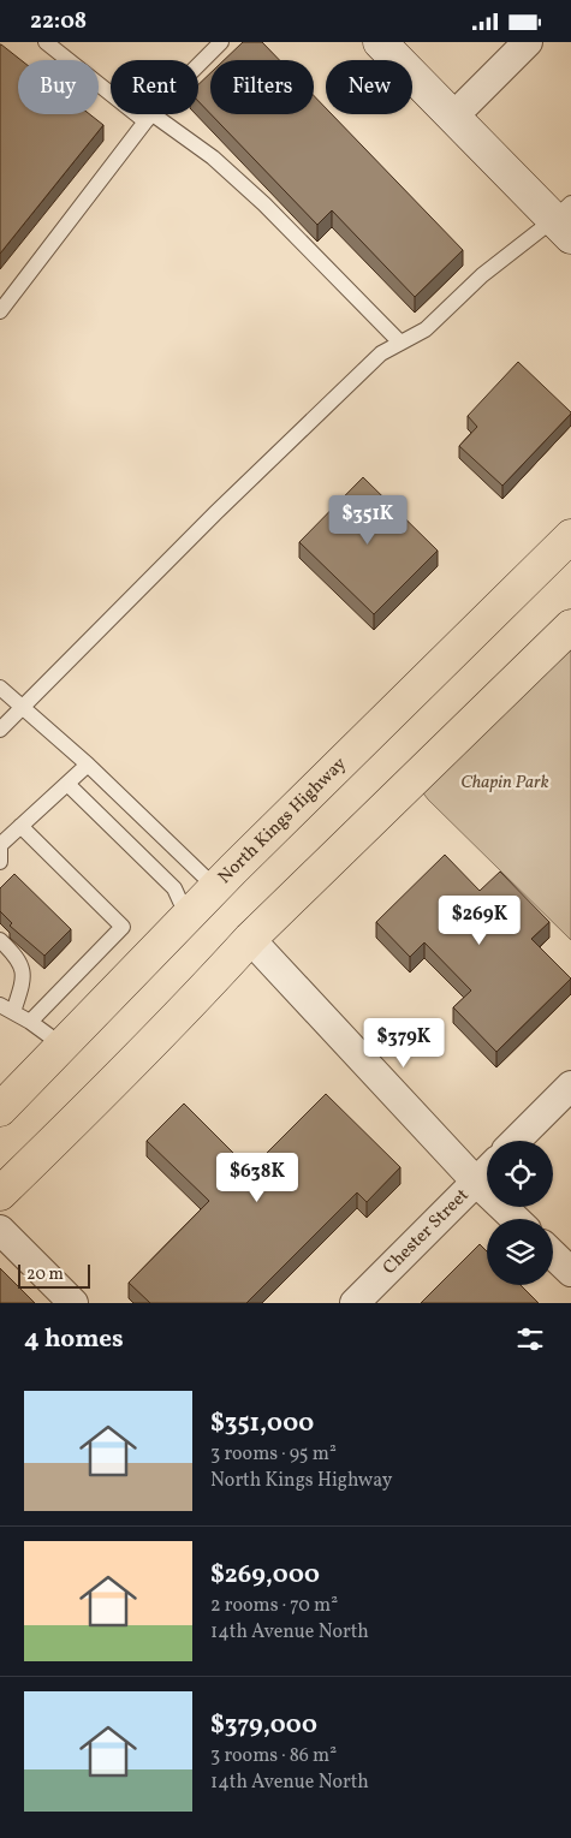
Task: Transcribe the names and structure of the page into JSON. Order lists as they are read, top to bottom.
{
  "streets": {
    "main road": ["North Kings Highway"],
    "street": ["Chester Street"]
  },
  "parks": ["Chapin Park"],
  "scale_bar": "20 m",
  "page": {
    "status": "22:08",
    "chip": [
      "Buy",
      "Rent",
      "Filters",
      "New"
    ],
    "price": [
      "$351K",
      "$269K",
      "$379K",
      "$638K"
    ],
    "scale": "20 m",
    "heading": "4 homes",
    "list": [
      {
        "name": "$351,000",
        "note": "3 rooms · 95 m² · North Kings Highway"
      },
      {
        "name": "$269,000",
        "note": "2 rooms · 70 m² · 14th Avenue North"
      },
      {
        "name": "$379,000",
        "note": "3 rooms · 86 m² · 14th Avenue North"
      }
    ]
  }
}
